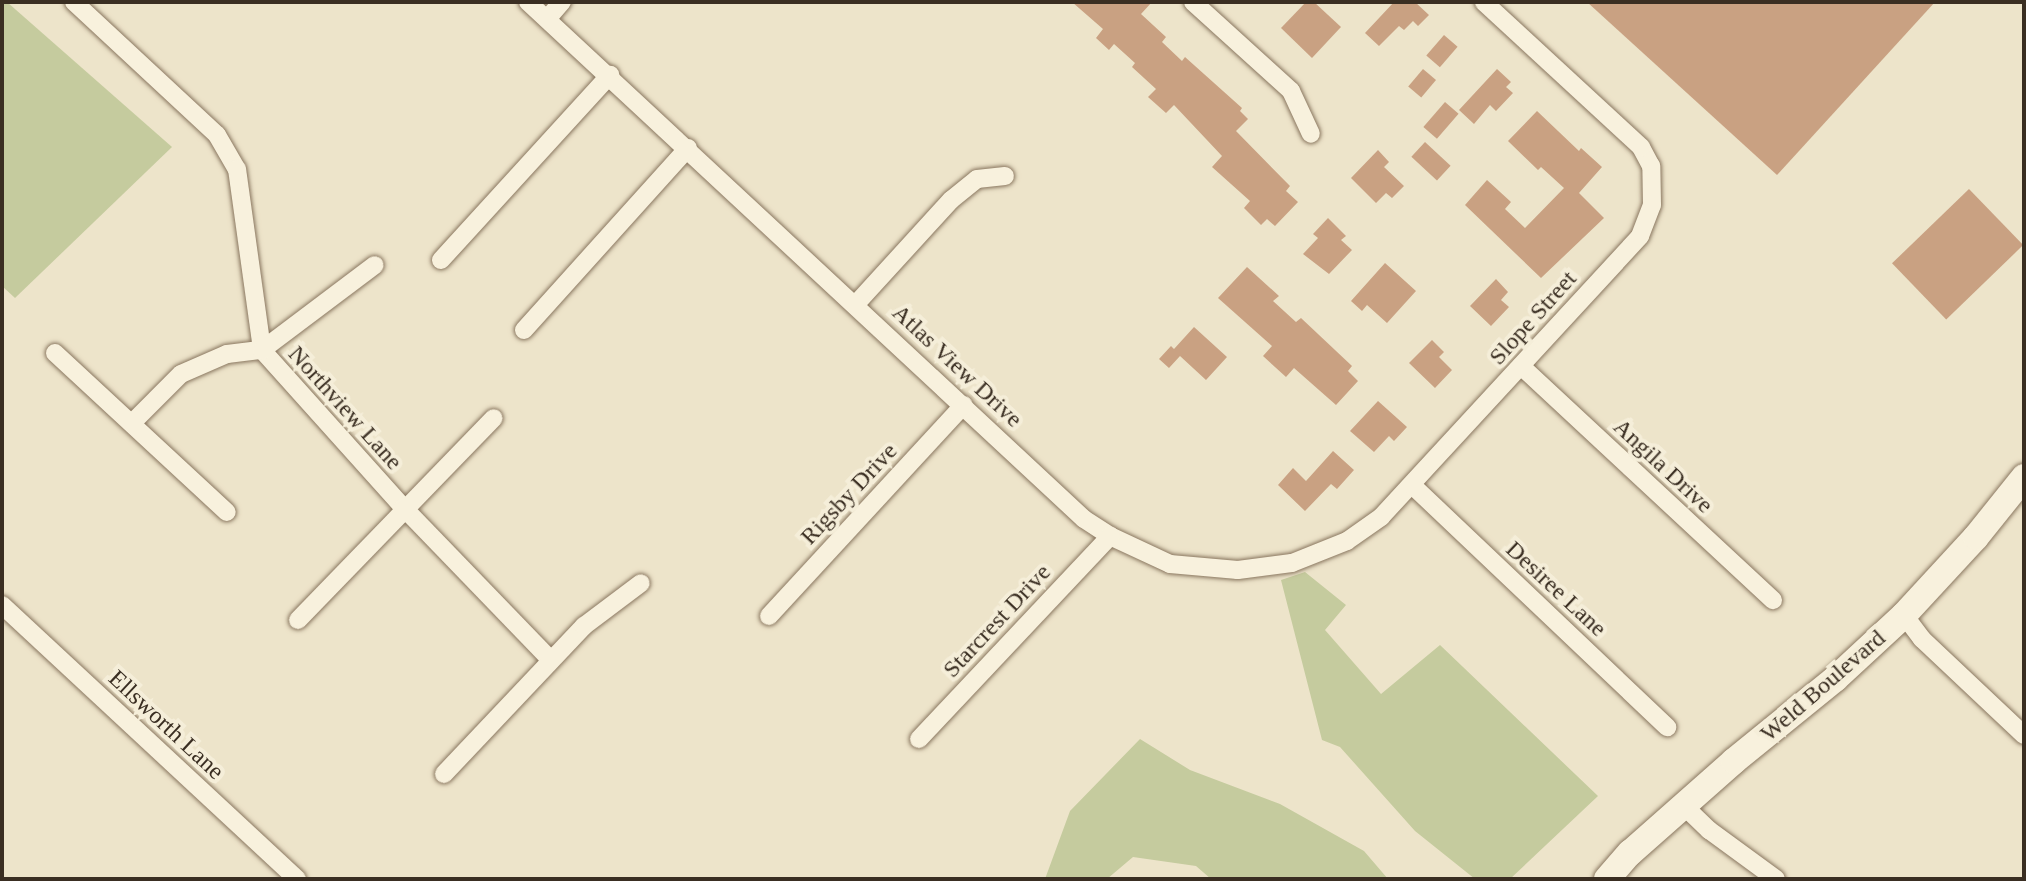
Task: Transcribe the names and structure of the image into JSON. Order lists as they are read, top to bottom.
{
  "streets": {
    "main road": ["Weld Boulevard"],
    "street": [
      "Slope Street",
      "Atlas View Drive",
      "Northview Lane",
      "Angila Drive",
      "Rigsby Drive",
      "Desiree Lane",
      "Starcrest Drive",
      "Ellsworth Lane"
    ]
  },
  "crossings": [
    ["Slope Street", "Atlas View Drive"],
    ["Slope Street", "Angila Drive"],
    ["Slope Street", "Desiree Lane"],
    ["Atlas View Drive", "Rigsby Drive"],
    ["Atlas View Drive", "Desiree Lane"],
    ["Atlas View Drive", "Starcrest Drive"]
  ]
}
